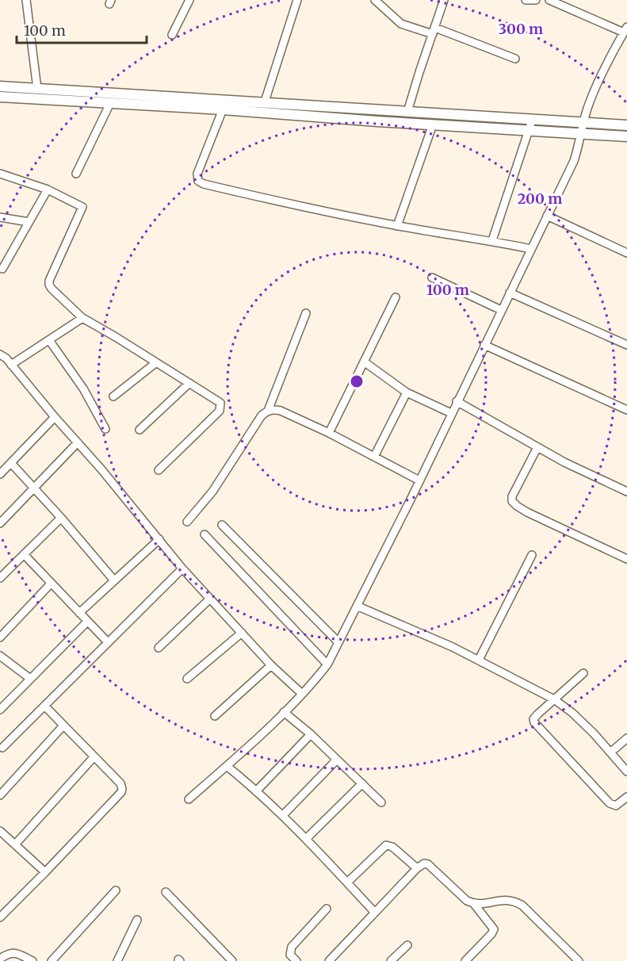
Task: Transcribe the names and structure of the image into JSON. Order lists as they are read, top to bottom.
{
  "scale_bar": "100 m",
  "rings": ["300 m", "200 m", "100 m"]
}
